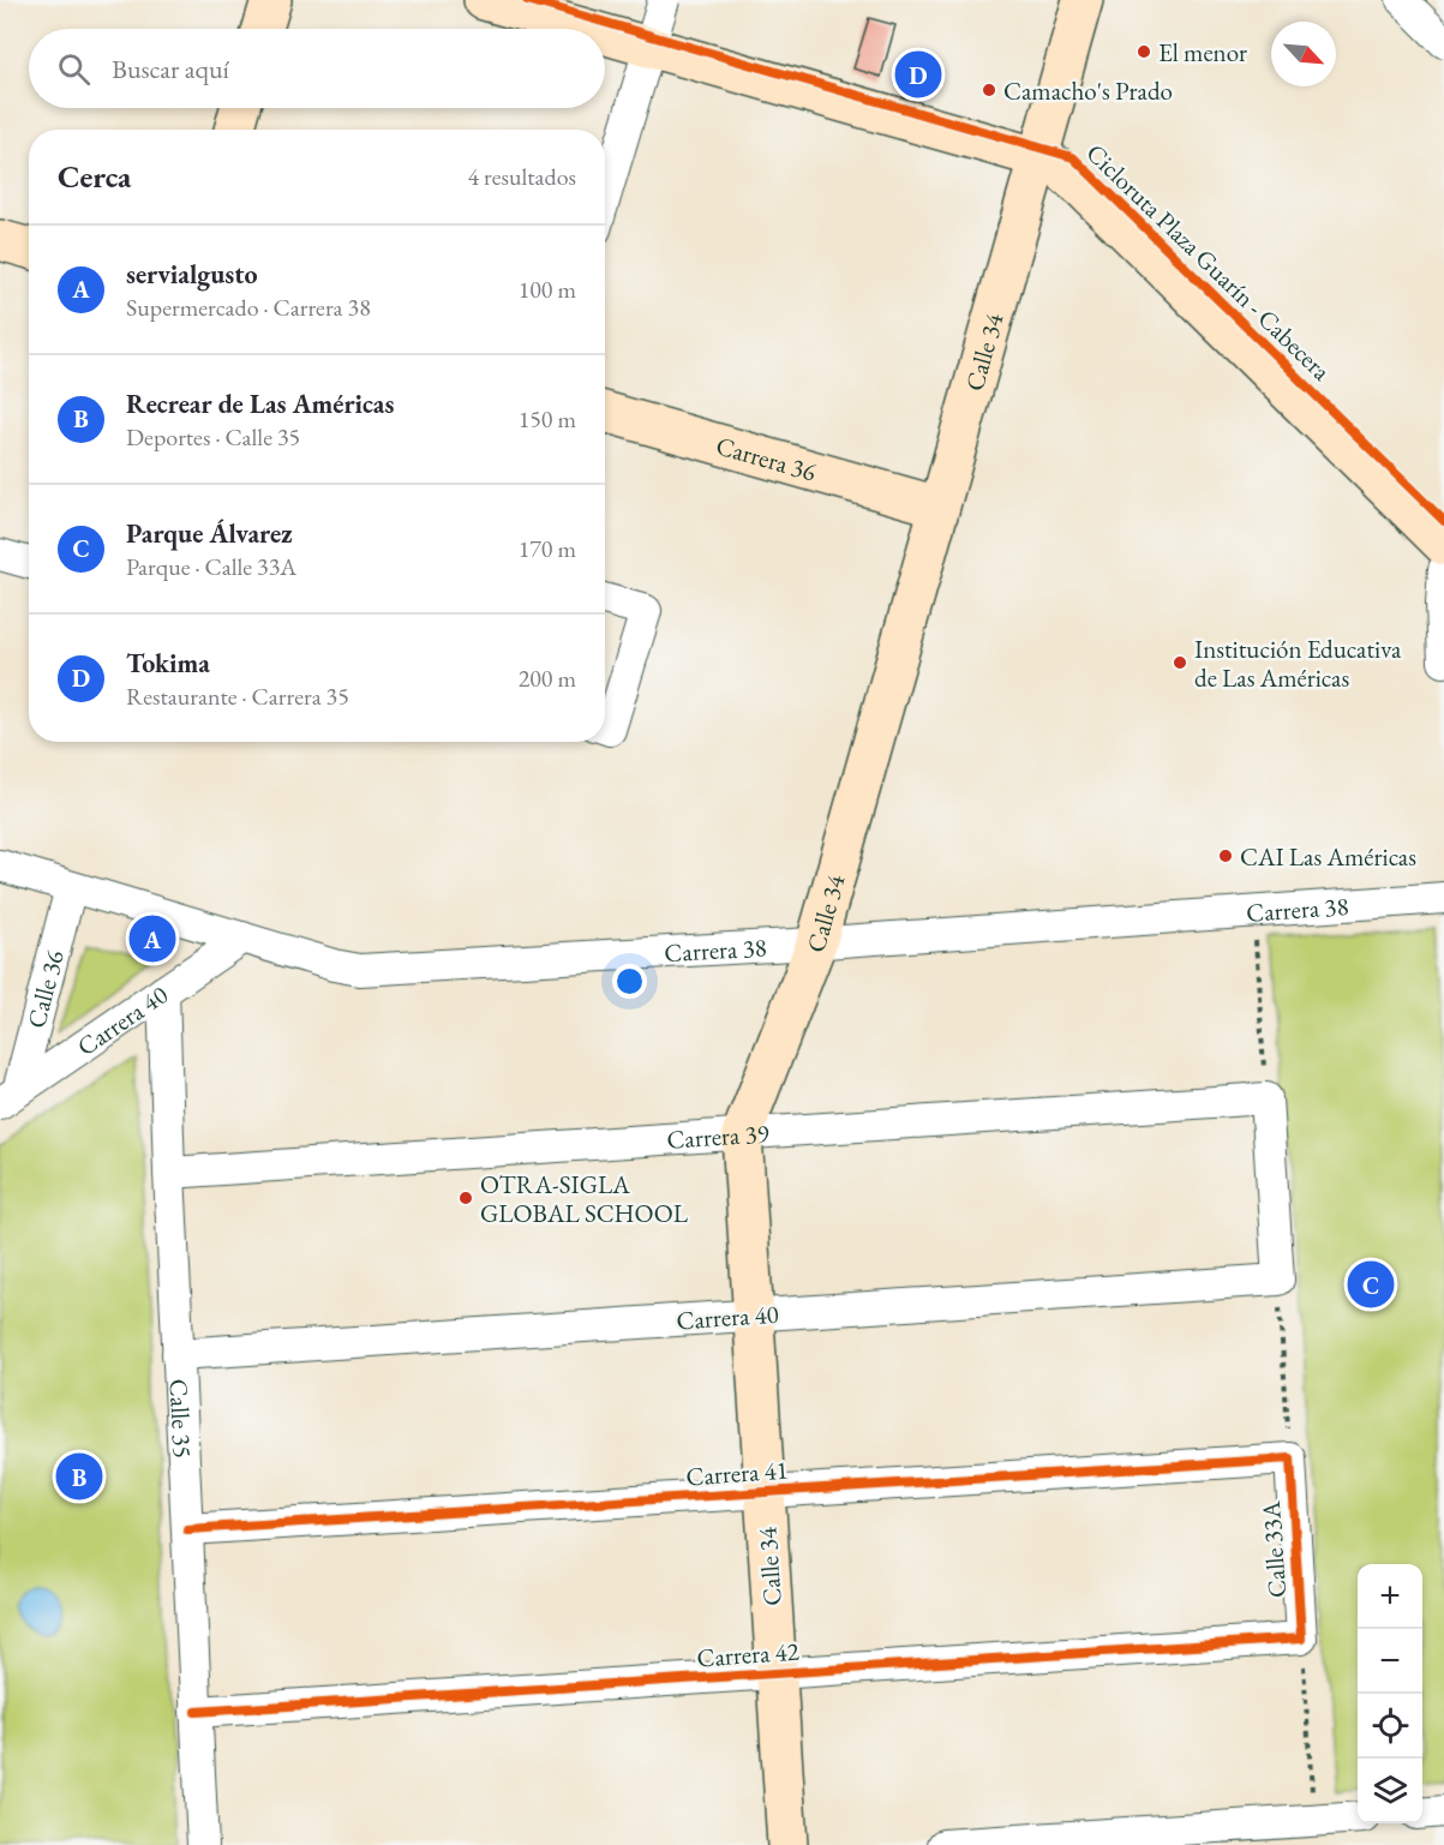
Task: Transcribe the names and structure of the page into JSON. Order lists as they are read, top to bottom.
{
  "streets": {
    "street": [
      "Calle 34",
      "Carrera 36",
      "Carrera 38",
      "Calle 36",
      "Carrera 40",
      "Carrera 39",
      "Calle 35",
      "Carrera 41",
      "Calle 33A",
      "Carrera 42"
    ],
    "cycle path": ["Cicloruta Plaza Guarín - Cabecera"]
  },
  "crossings": [
    ["Calle 34", "Carrera 36"],
    ["Calle 34", "Carrera 38"],
    ["Calle 34", "Carrera 40"],
    ["Calle 34", "Carrera 39"],
    ["Calle 34", "Carrera 41"],
    ["Calle 34", "Carrera 42"],
    ["Carrera 38", "Calle 36"],
    ["Carrera 38", "Carrera 40"],
    ["Calle 36", "Carrera 40"],
    ["Carrera 40", "Calle 35"],
    ["Carrera 39", "Calle 35"],
    ["Calle 35", "Carrera 41"],
    ["Calle 35", "Carrera 42"],
    ["Carrera 41", "Calle 33A"],
    ["Calle 33A", "Carrera 42"]
  ],
  "places": [
    "El menor",
    "Camacho's Prado",
    "Institución Educativa de Las Américas",
    "CAI Las Américas",
    "OTRA-SIGLA GLOBAL SCHOOL"
  ],
  "north": "bottom right",
  "page": {
    "search": "Buscar aquí",
    "pins": [
      "D",
      "A",
      "C",
      "B"
    ],
    "heading": ["Cerca", "4 resultados"],
    "list": [
      {
        "mark": "A",
        "name": "servialgusto",
        "note": "Supermercado · Carrera 38",
        "value": "100 m"
      },
      {
        "mark": "B",
        "name": "Recrear de Las Américas",
        "note": "Deportes · Calle 35",
        "value": "150 m"
      },
      {
        "mark": "C",
        "name": "Parque Álvarez",
        "note": "Parque · Calle 33A",
        "value": "170 m"
      },
      {
        "mark": "D",
        "name": "Tokima",
        "note": "Restaurante · Carrera 35",
        "value": "200 m"
      }
    ],
    "map_buttons": ["+", "−"]
  }
}
